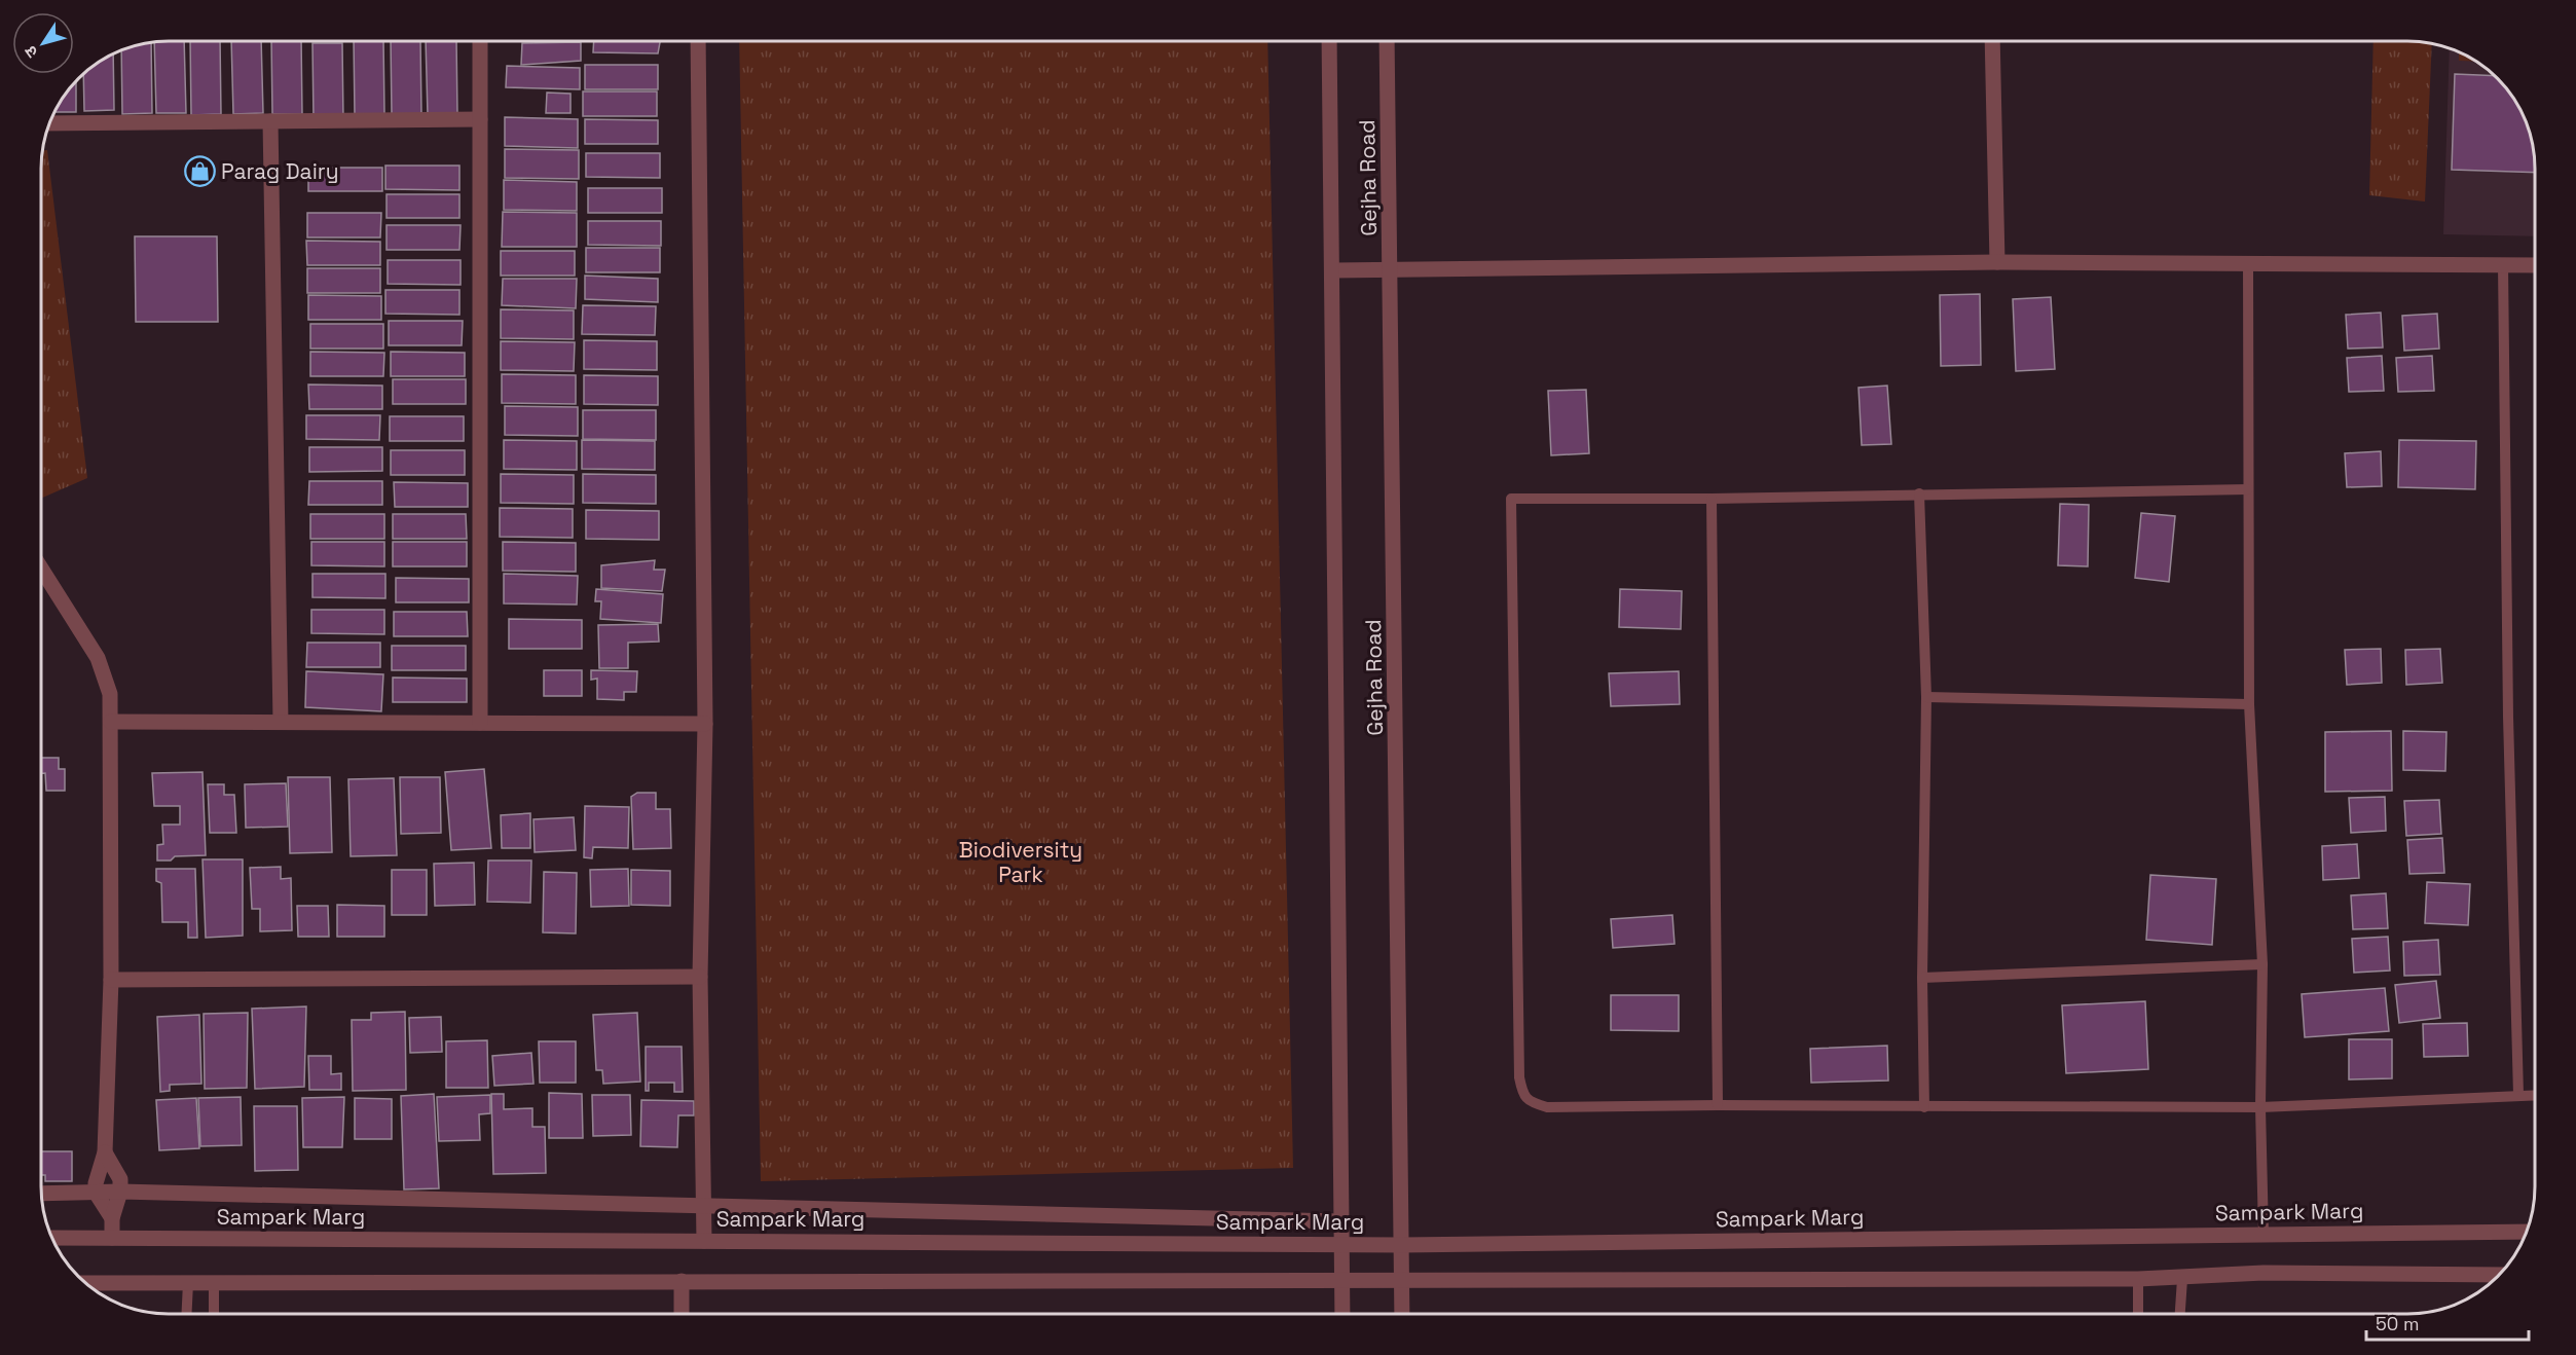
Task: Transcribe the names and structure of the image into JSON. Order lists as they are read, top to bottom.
{
  "streets": {
    "street": ["Gejha Road", "Sampark Marg"]
  },
  "crossings": [
    ["Gejha Road", "Sampark Marg"]
  ],
  "parks": ["Biodiversity Park"],
  "places": {
    "shop": ["Parag Dairy"]
  },
  "scale_bar": "50 m",
  "north": "bottom left"
}
